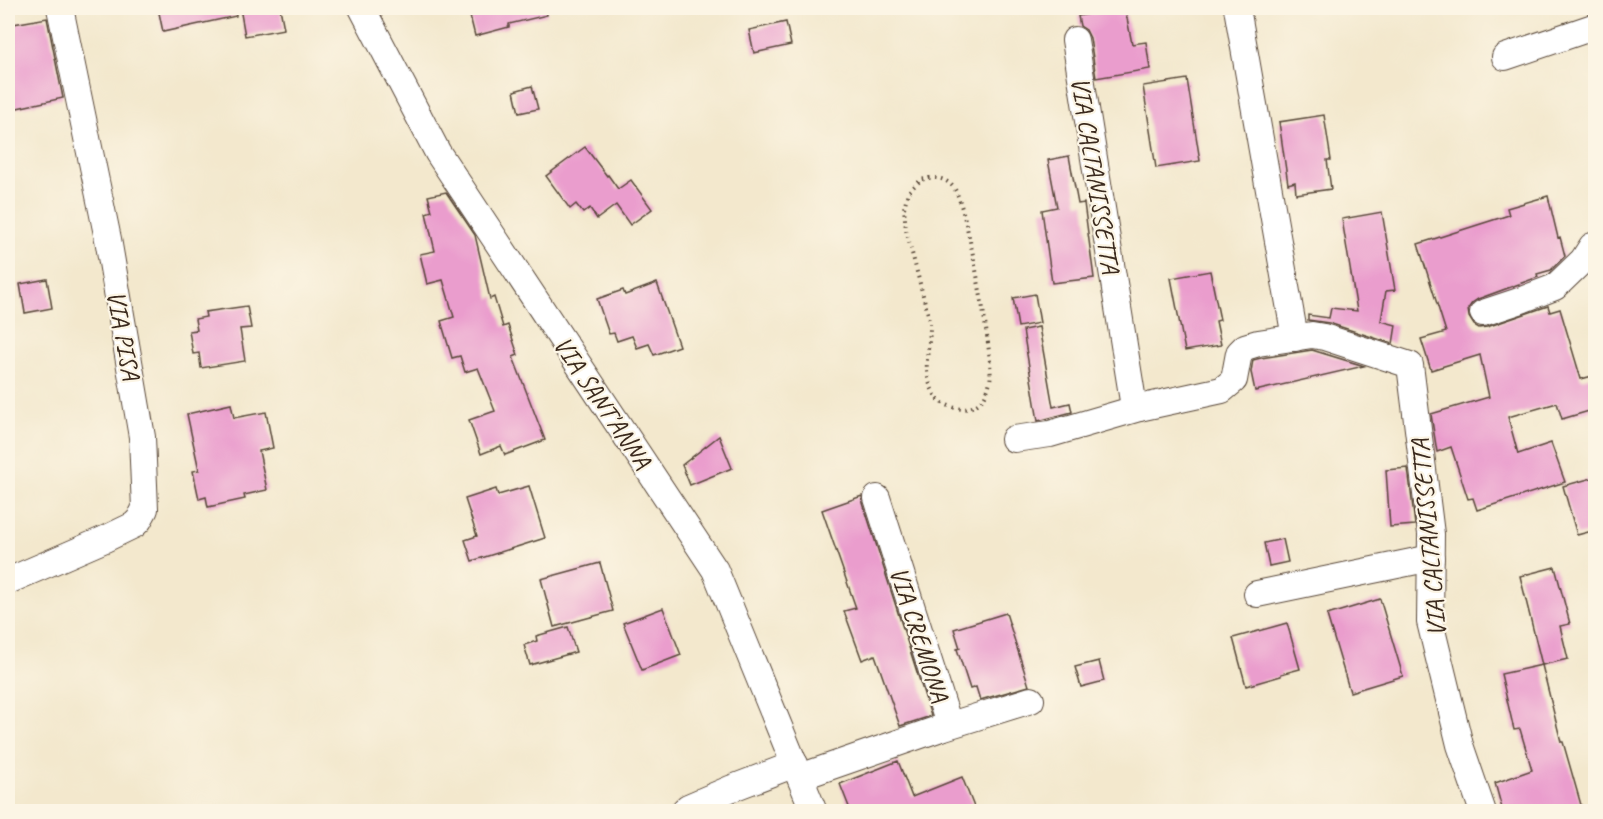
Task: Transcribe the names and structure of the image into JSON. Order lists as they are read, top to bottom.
{
  "streets": {
    "street": [
      "VIA CALTANISSETTA",
      "VIA PISA",
      "VIA SANT'ANNA",
      "VIA CREMONA"
    ]
  },
  "crossings": [
    ["VIA SANT'ANNA", "VIA CREMONA"]
  ]
}
